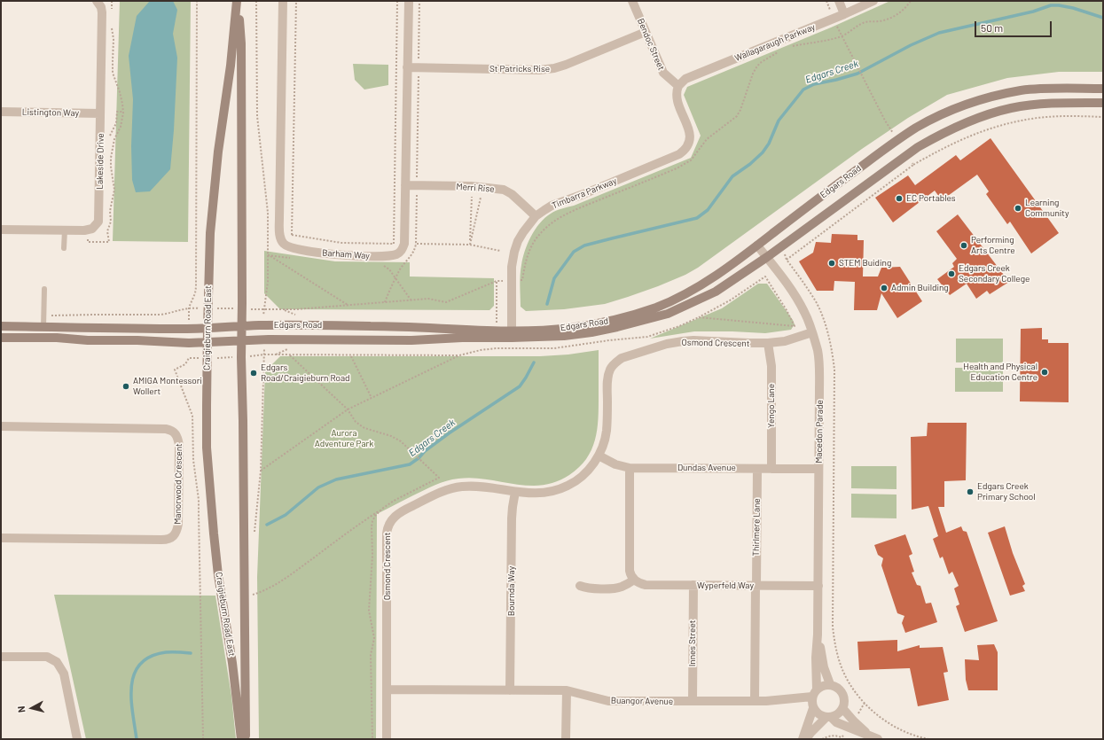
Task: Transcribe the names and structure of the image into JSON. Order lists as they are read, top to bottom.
{
  "streets": {
    "main road": ["Edgars Road", "Craigieburn Road East"],
    "street": [
      "Wallagaraugh Parkway",
      "Bendoc Street",
      "St Patricks Rise",
      "Listington Way",
      "Lakeside Drive",
      "Merri Rise",
      "Timbarra Parkway",
      "Barham Way",
      "Osmond Crescent",
      "Yengo Lane",
      "Macedon Parade",
      "Dundas Avenue",
      "Manorwood Crescent",
      "Thirlmere Lane",
      "Wyperfeld Way",
      "Bournda Way",
      "Innes Street",
      "Buangor Avenue"
    ]
  },
  "crossings": [
    ["Wallagaraugh Parkway", "Bendoc Street"],
    ["Wallagaraugh Parkway", "Timbarra Parkway"],
    ["Bendoc Street", "St Patricks Rise"],
    ["Bendoc Street", "Timbarra Parkway"],
    ["Listington Way", "Lakeside Drive"],
    ["Edgars Road", "Timbarra Parkway"],
    ["Edgars Road", "Craigieburn Road East"],
    ["Edgars Road", "Macedon Parade"],
    ["Merri Rise", "Timbarra Parkway"],
    ["Osmond Crescent", "Yengo Lane"],
    ["Osmond Crescent", "Macedon Parade"],
    ["Osmond Crescent", "Dundas Avenue"],
    ["Osmond Crescent", "Bournda Way"],
    ["Osmond Crescent", "Buangor Avenue"],
    ["Yengo Lane", "Dundas Avenue"],
    ["Macedon Parade", "Dundas Avenue"],
    ["Macedon Parade", "Wyperfeld Way"],
    ["Macedon Parade", "Buangor Avenue"],
    ["Dundas Avenue", "Thirlmere Lane"],
    ["Thirlmere Lane", "Wyperfeld Way"],
    ["Thirlmere Lane", "Buangor Avenue"],
    ["Wyperfeld Way", "Innes Street"],
    ["Bournda Way", "Buangor Avenue"],
    ["Innes Street", "Buangor Avenue"]
  ],
  "water": ["Edgars Creek"],
  "parks": ["Aurora Adventure Park"],
  "places": [
    "EC Portables",
    "Learning Community",
    "Performing Arts Centre",
    "STEM Buiding",
    "Edgars Creek Secondary College",
    "Admin Building",
    "Health and Physical Education Centre",
    "Edgars Road/Craigieburn Road",
    "AMIGA Montessori Wollert",
    "Edgars Creek Primary School"
  ],
  "scale_bar": "50 m",
  "north": "left"
}
